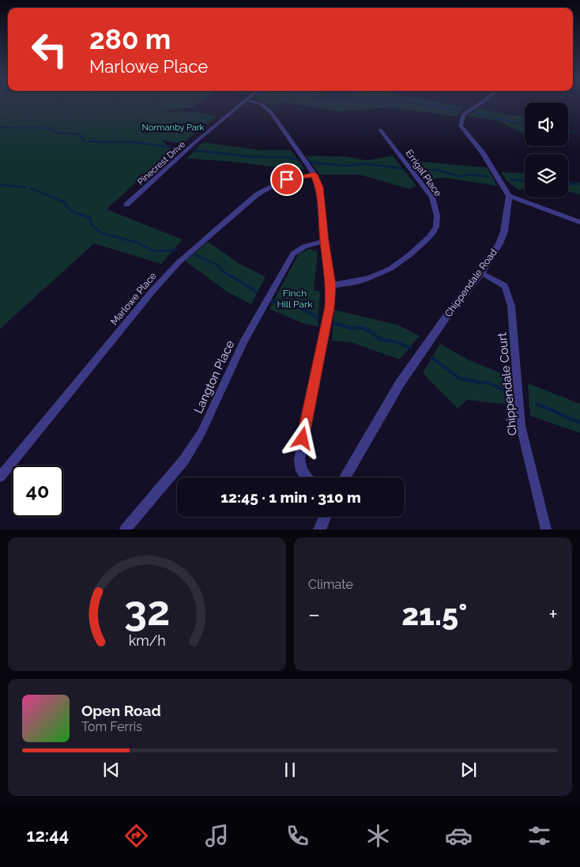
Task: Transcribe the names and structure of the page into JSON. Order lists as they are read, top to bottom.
{
  "streets": {
    "street": [
      "Pinecrest Drive",
      "Errigal Place",
      "Chippendale Road",
      "Marlowe Place",
      "Langton Place",
      "Chippendale Court"
    ]
  },
  "crossings": [
    ["Chippendale Road", "Chippendale Court"]
  ],
  "parks": ["Normanby Park", "Finch Hill Park"],
  "page": {
    "turn": ["280 m", "Marlowe Place"],
    "limit": "40",
    "trip": "12:45 · 1 min · 310 m",
    "tile": "Climate",
    "heat": ["−", "21.5°", "+"],
    "song": ["Open Road", "Tom Ferris"],
    "tabs": "12:44",
    "gauge": ["32", "km/h"]
  }
}
